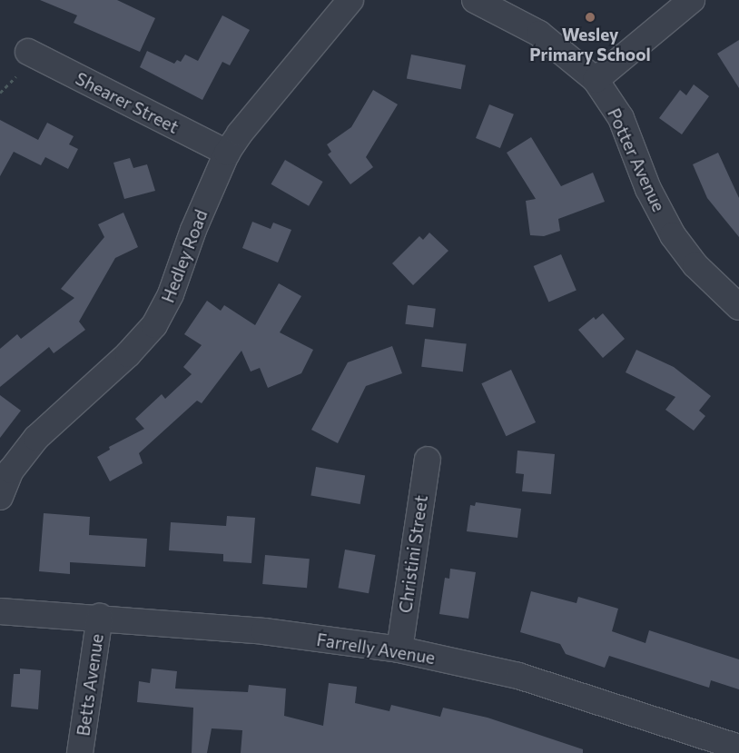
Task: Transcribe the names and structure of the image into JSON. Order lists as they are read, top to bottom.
{
  "streets": {
    "street": [
      "Shearer Street",
      "Potter Avenue",
      "Hedley Road",
      "Christini Street",
      "Farrelly Avenue",
      "Betts Avenue"
    ]
  },
  "crossings": [
    ["Shearer Street", "Hedley Road"],
    ["Christini Street", "Farrelly Avenue"],
    ["Farrelly Avenue", "Betts Avenue"]
  ],
  "places": ["Wesley Primary School"]
}
